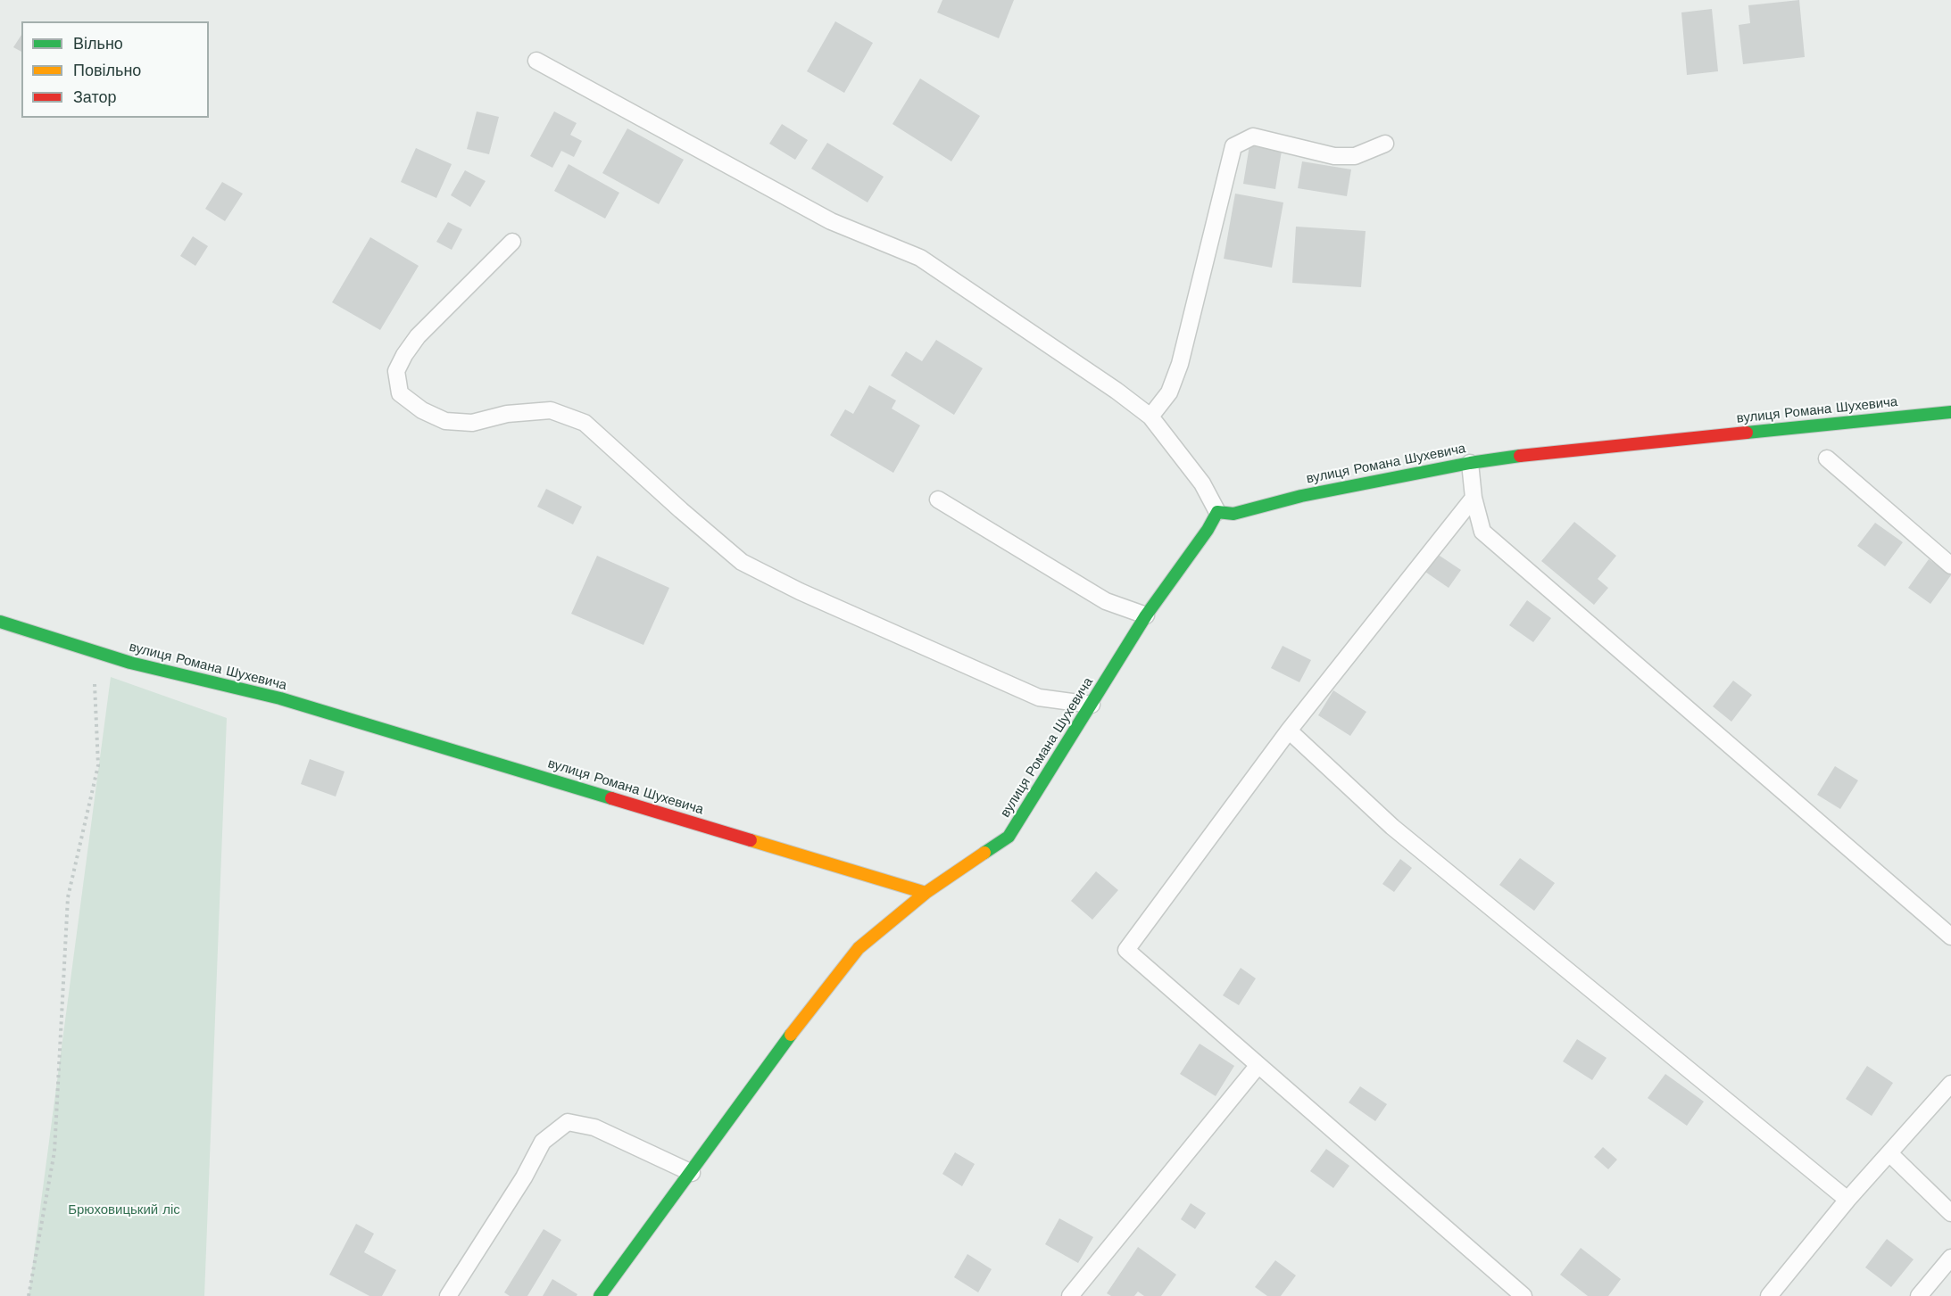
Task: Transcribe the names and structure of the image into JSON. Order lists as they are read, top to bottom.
{
  "streets": {
    "street": ["вулиця Романа Шухевича"]
  },
  "parks": ["Брюховицький ліс"],
  "legend": ["Вільно", "Повільно", "Затор"]
}
